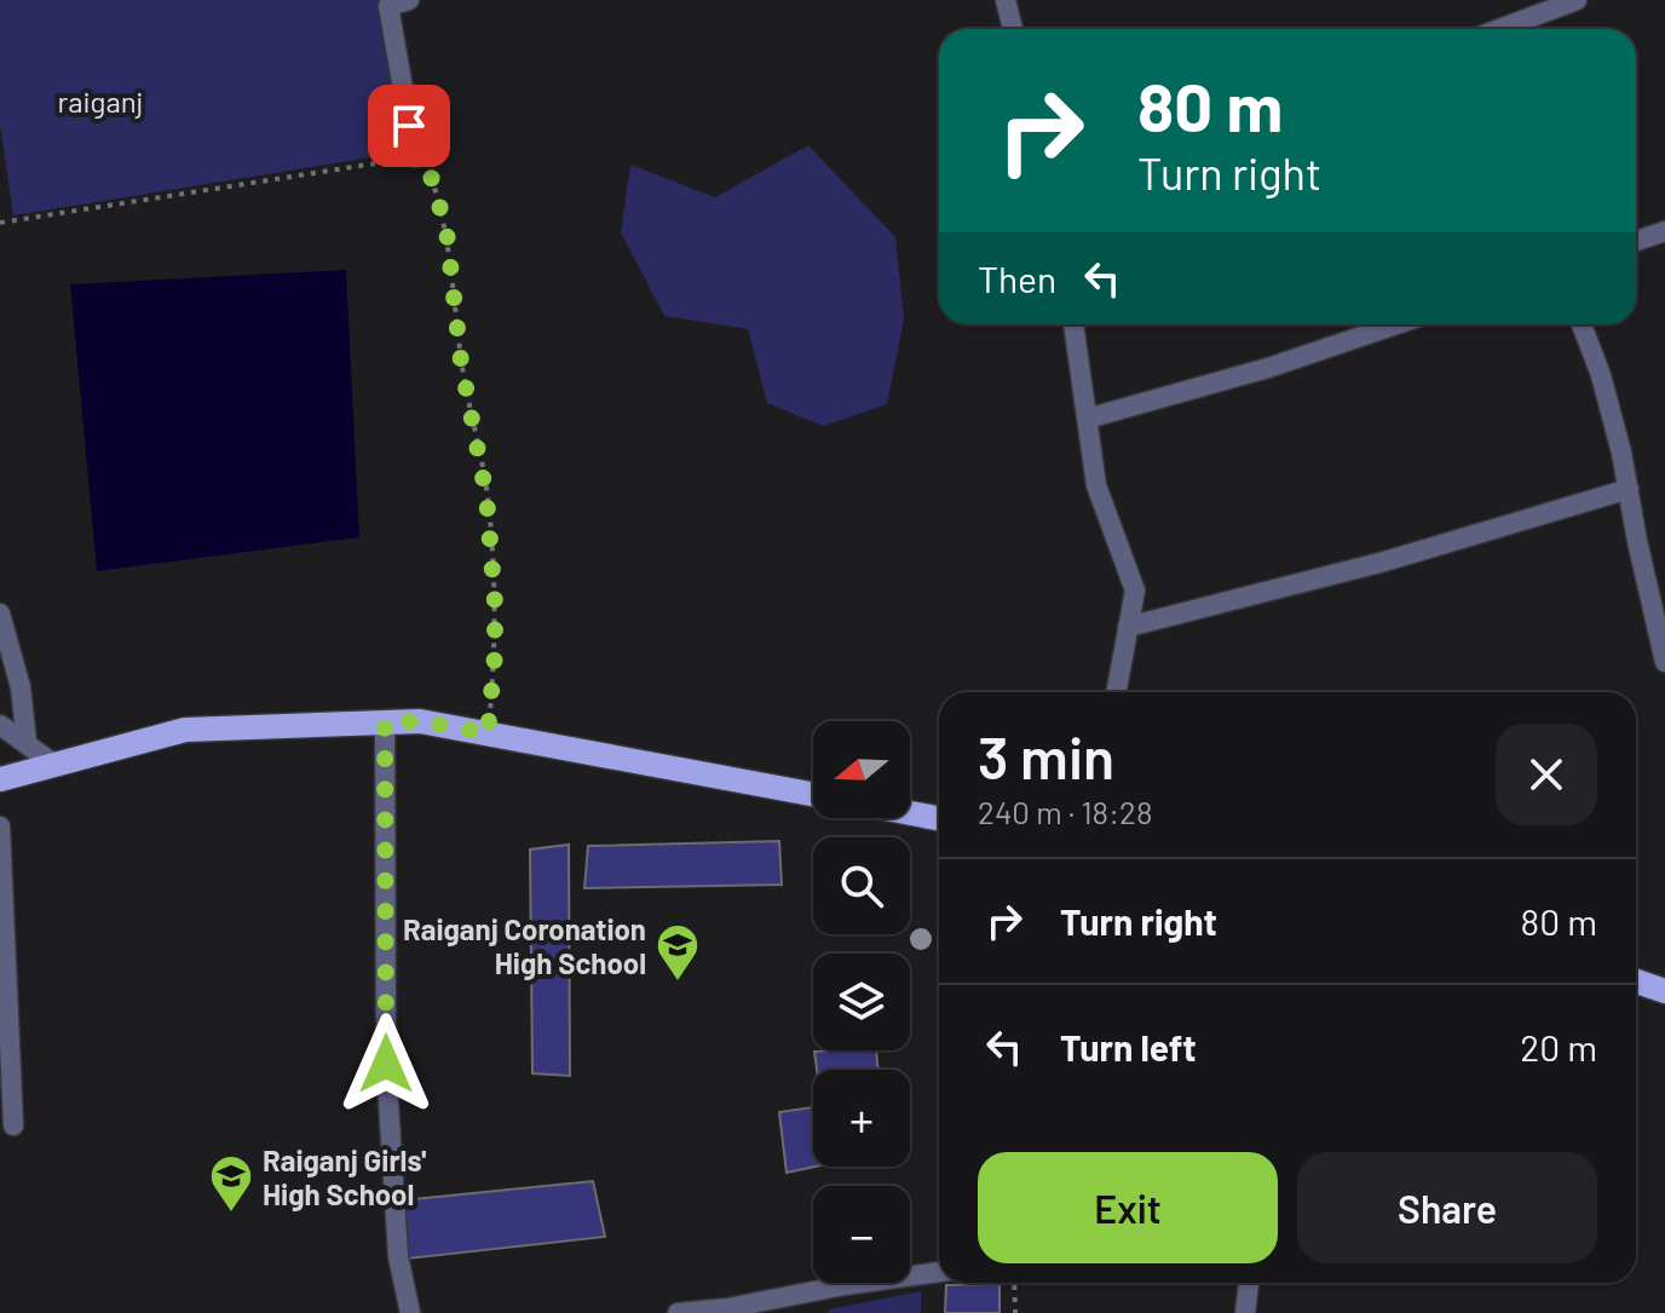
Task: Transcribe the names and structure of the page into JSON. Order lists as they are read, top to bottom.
{
  "parks": ["raiganj"],
  "places": {
    "school or university": ["Raiganj Coronation High School", "Raiganj Girls' High School"]
  },
  "north": "left",
  "page": {
    "turn": ["80 m", "Turn right"],
    "then": "Then",
    "heading": ["3 min", "240 m · 18:28"],
    "map_buttons": ["+", "−"],
    "list": [
      {
        "name": "Turn right",
        "value": "80 m"
      },
      {
        "name": "Turn left",
        "value": "20 m"
      }
    ],
    "buttons": ["Exit", "Share"]
  }
}
